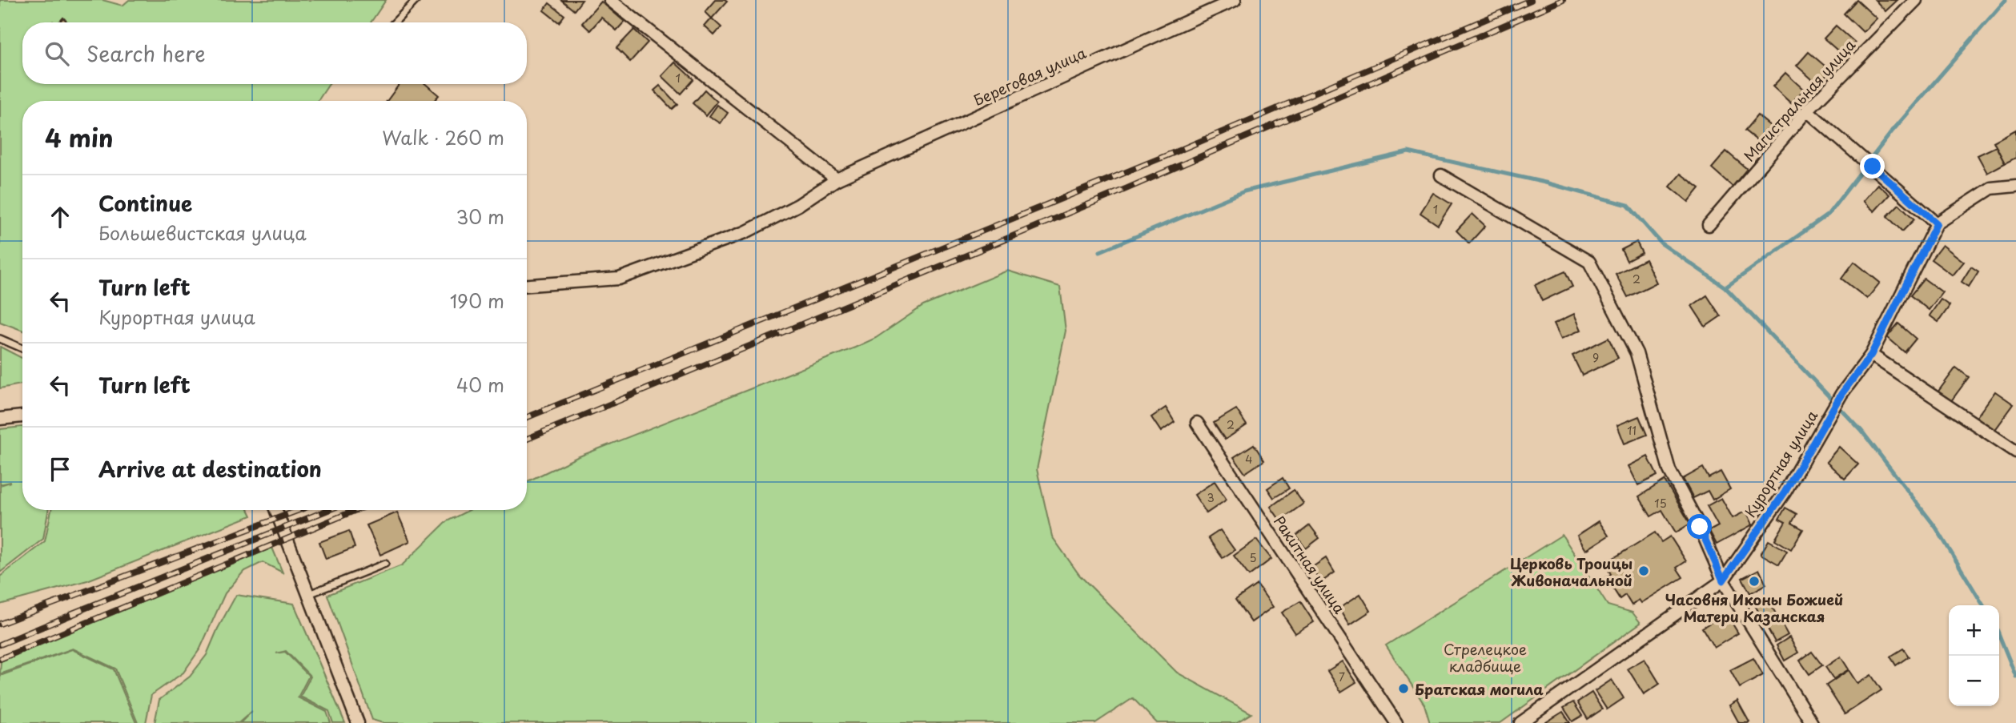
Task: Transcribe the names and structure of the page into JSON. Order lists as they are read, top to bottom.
{
  "streets": {
    "street": [
      "Береговая улица",
      "Магистральная улица",
      "Курортная улица",
      "Ракитная улица"
    ]
  },
  "parks": ["Стрелецкое кладбище"],
  "places": ["Церковь Троицы Живоначальной", "Часовня Иконы Божией Матери Казанская", "Братская могила"],
  "house_numbers": [
    "1",
    "1",
    "2",
    "9",
    "2",
    "11",
    "4",
    "3",
    "15",
    "5",
    "7"
  ],
  "page": {
    "search": "Search here",
    "heading": ["4 min", "Walk · 260 m"],
    "list": [
      ["Continue", "Большевистская улица", "30 m"],
      ["Turn left", "Курортная улица", "190 m"],
      ["Turn left", "40 m"],
      "Arrive at destination"
    ],
    "map_buttons": ["+", "−"]
  }
}
